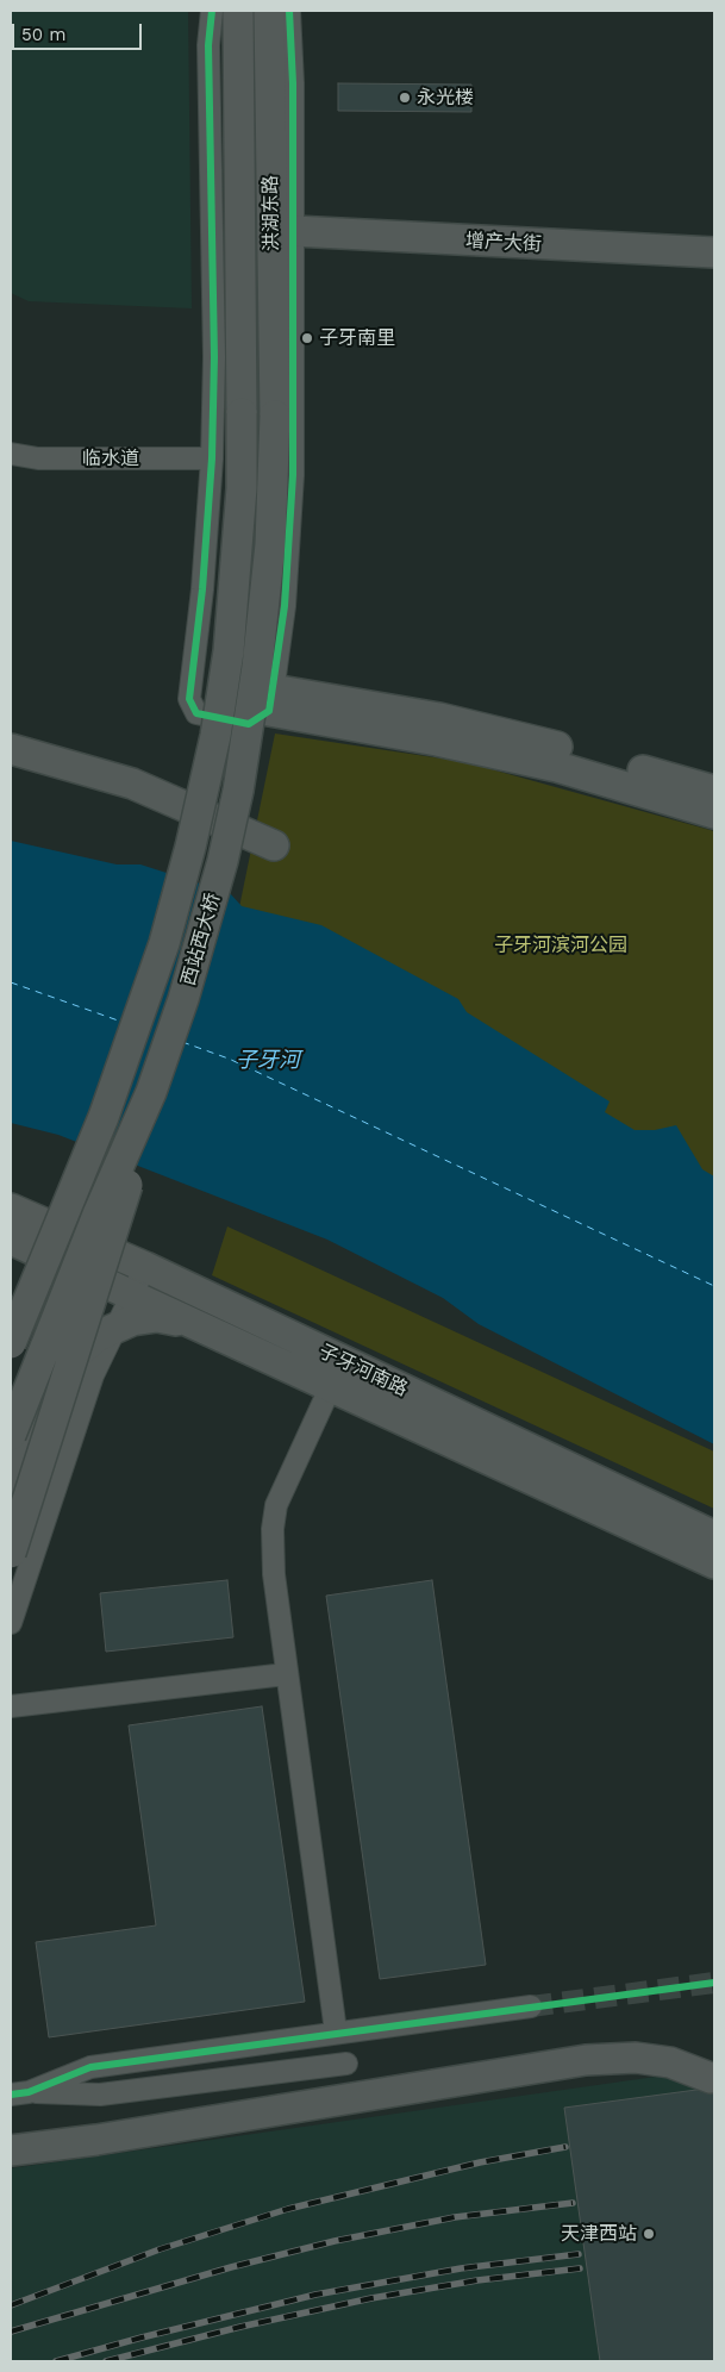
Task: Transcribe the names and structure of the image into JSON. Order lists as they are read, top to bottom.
{
  "streets": {
    "main road": [
      "洪湖东路",
      "增产大街",
      "西站西大桥",
      "子牙河南路"
    ],
    "street": ["临水道"]
  },
  "crossings": [
    ["洪湖东路", "西站西大桥"]
  ],
  "water": ["子牙河"],
  "parks": ["子牙河滨河公园"],
  "places": ["永光楼", "子牙南里", "天津西站"],
  "scale_bar": "50 m"
}
